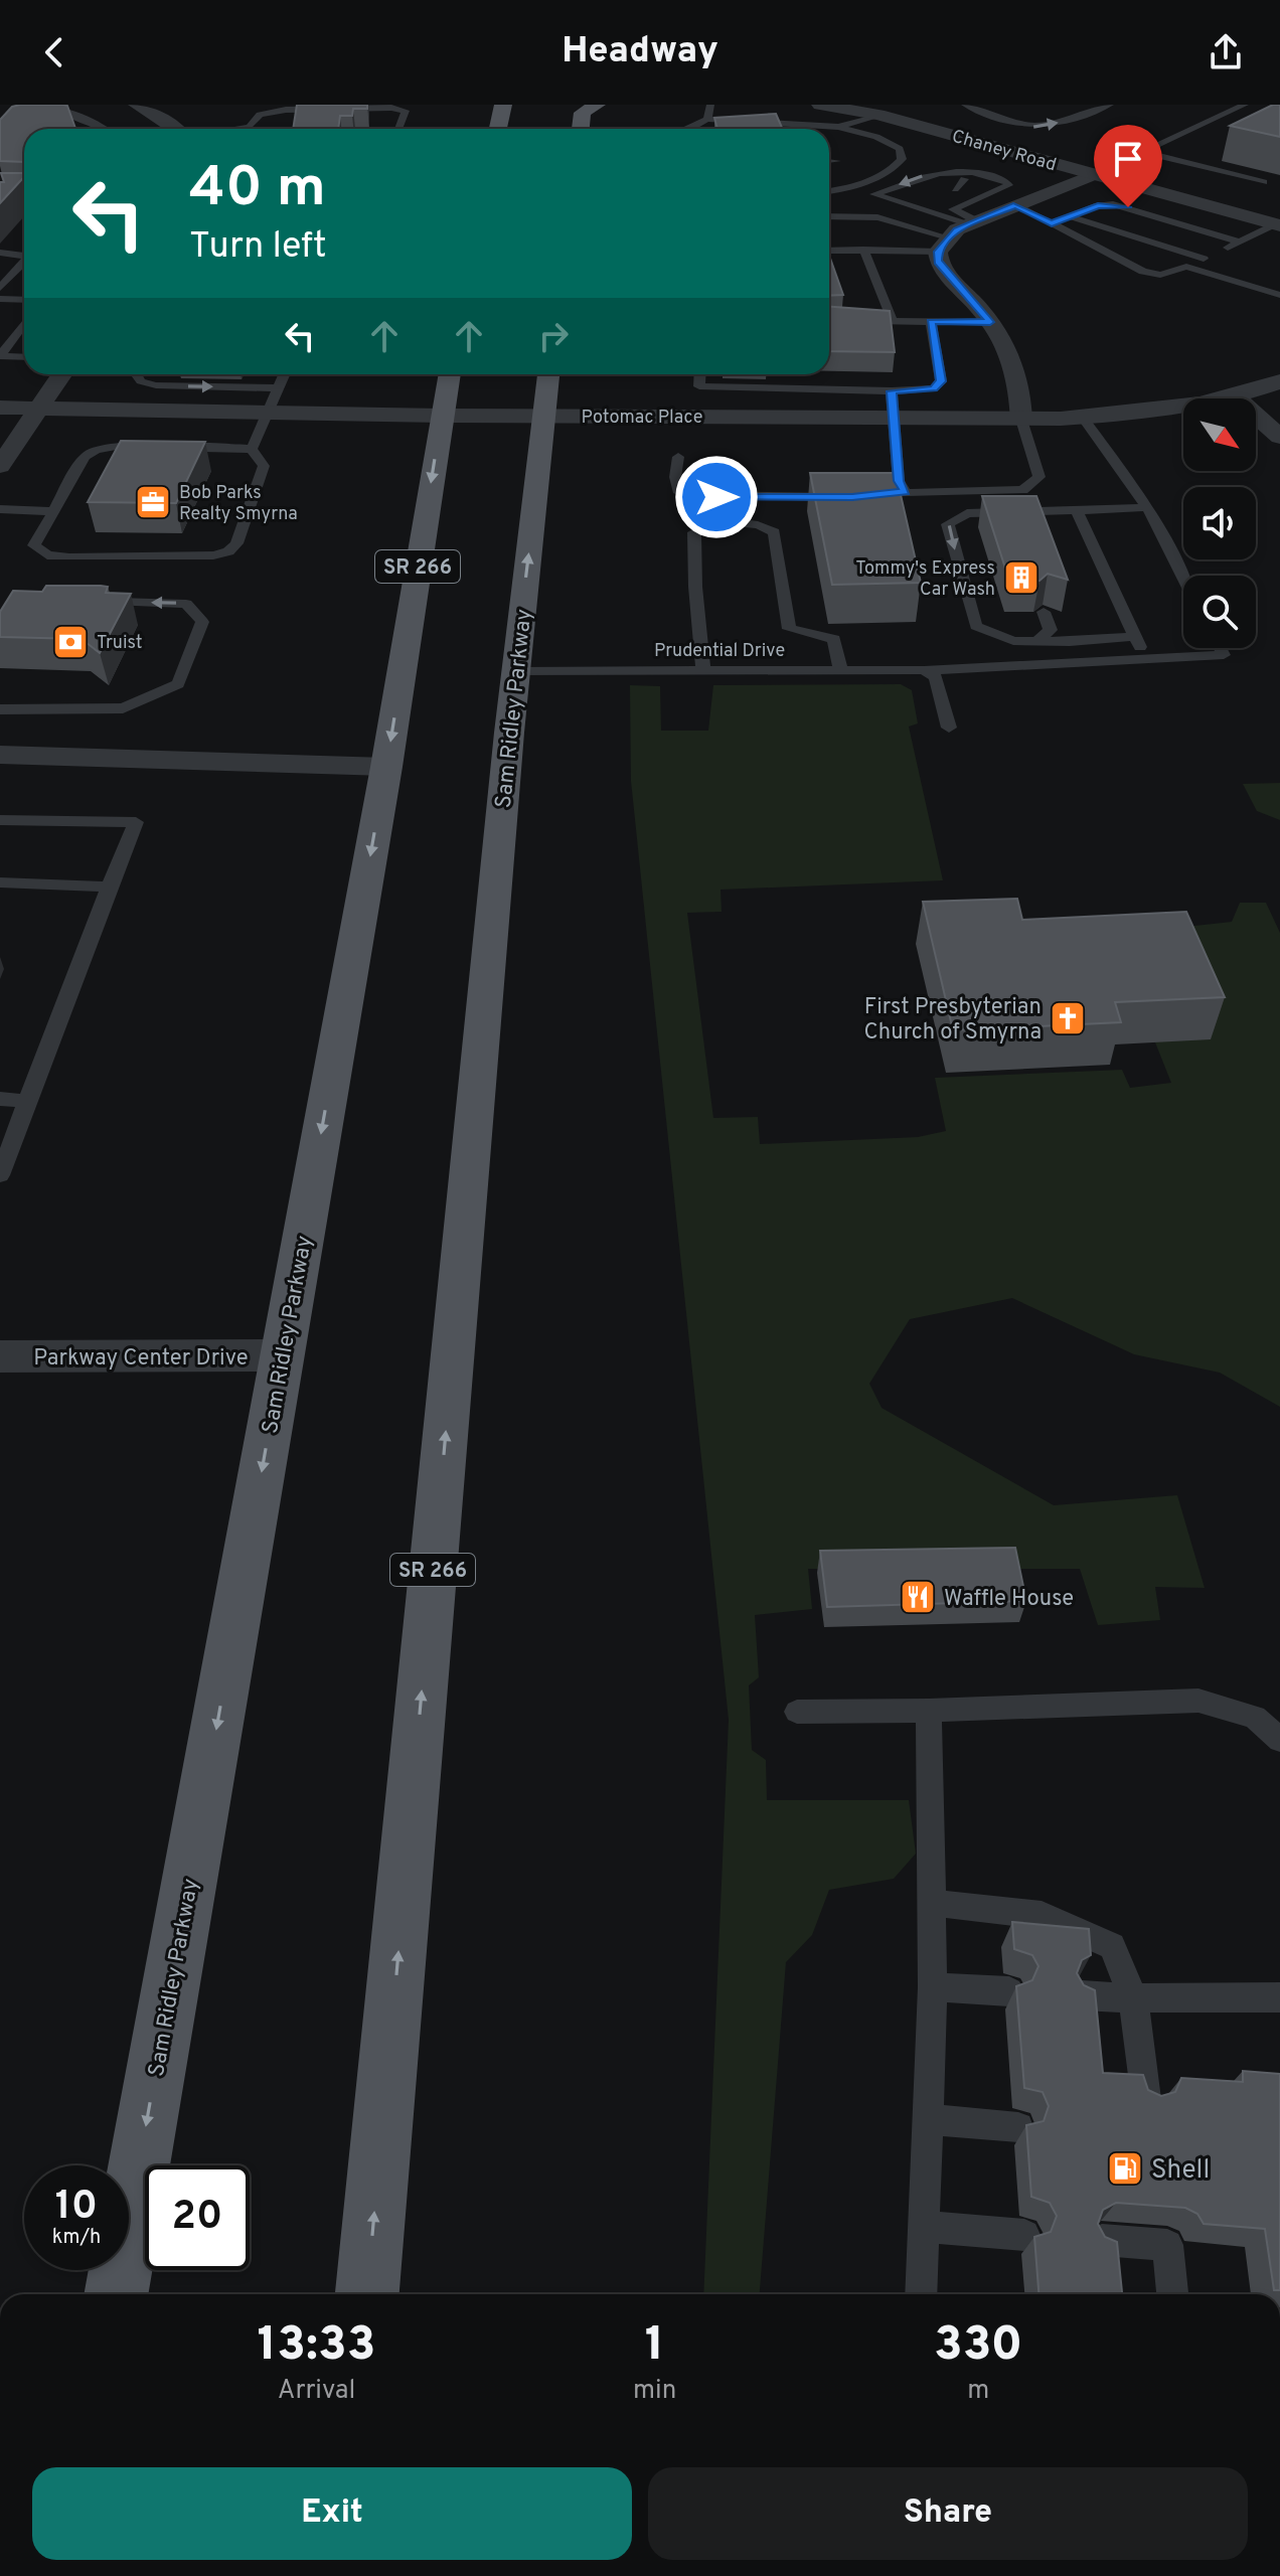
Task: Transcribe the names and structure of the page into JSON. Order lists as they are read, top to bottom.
{
  "streets": {
    "main road": ["SR 266", "Sam Ridley Parkway"],
    "street": ["Chaney Road", "Potomac Place", "Parkway Center Drive"],
    "lane": ["Prudential Drive"]
  },
  "crossings": [
    ["Potomac Place", "Sam Ridley Parkway"],
    ["Prudential Drive", "Sam Ridley Parkway"],
    ["Sam Ridley Parkway", "Parkway Center Drive"]
  ],
  "places": {
    "office": ["Bob Parks Realty Smyrna"],
    "building": ["Tommy's Express Car Wash"],
    "bank": ["Truist"],
    "church": ["First Presbyterian Church of Smyrna"],
    "restaurant": ["Waffle House"],
    "fuel station": ["Shell"]
  },
  "north": "bottom right",
  "page": {
    "header": "Headway",
    "turn": ["40 m", "Turn left"],
    "speed": "10 km/h",
    "limit": "20",
    "eta": [
      "13:33",
      "Arrival",
      "1",
      "min",
      "330",
      "m"
    ],
    "buttons": ["Exit", "Share"]
  }
}
